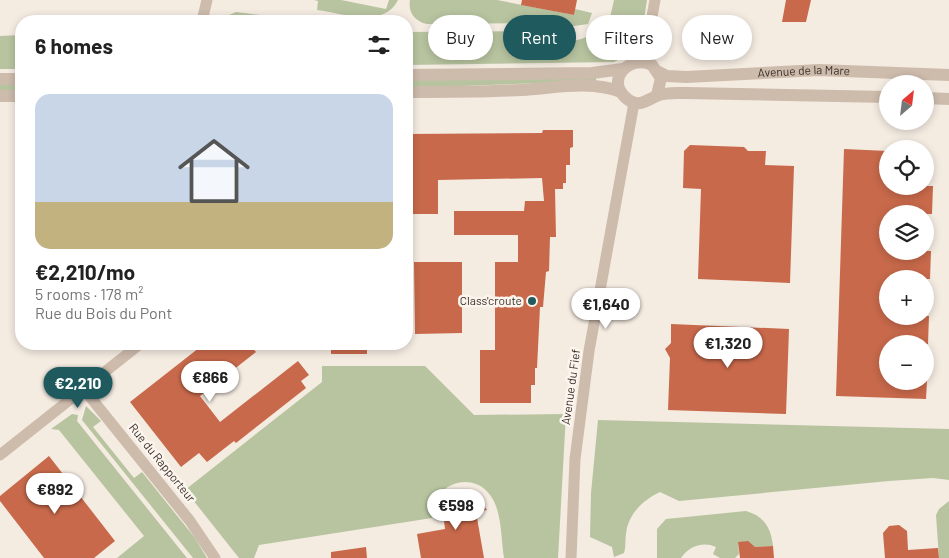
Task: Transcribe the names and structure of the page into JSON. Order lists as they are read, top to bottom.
{
  "streets": {
    "street": ["Avenue de la Mare", "Avenue du Fief", "Rue du Rapporteur"]
  },
  "crossings": [
    ["Avenue de la Mare", "Avenue du Fief"]
  ],
  "places": ["Class'croute"],
  "north": "top right",
  "page": {
    "chip": [
      "Buy",
      "Rent",
      "Filters",
      "New"
    ],
    "heading": "6 homes",
    "map_buttons": ["+", "−"],
    "list": [
      {
        "name": "€2,210/mo",
        "note": "5 rooms · 178 m² · Rue du Bois du Pont"
      }
    ],
    "price": [
      "€1,640",
      "€1,320",
      "€866",
      "€2,210",
      "€892",
      "€598"
    ]
  }
}
